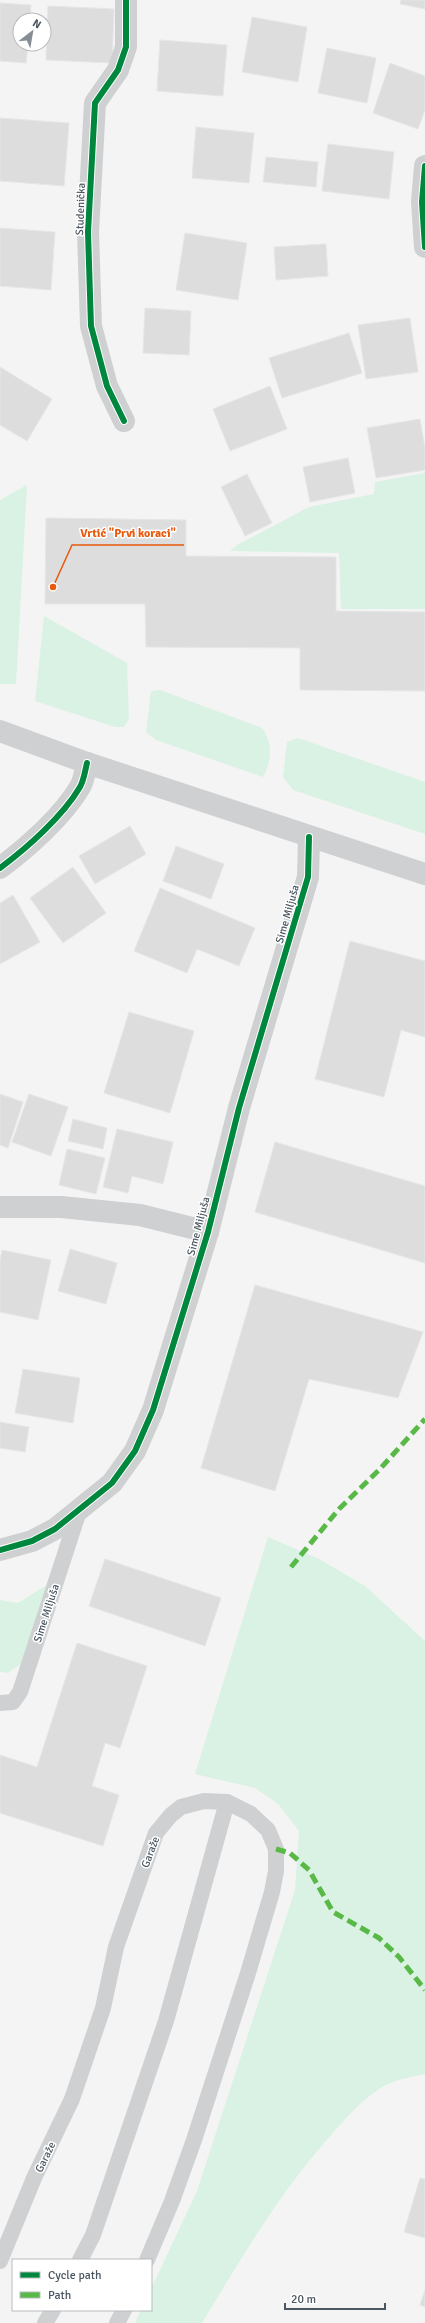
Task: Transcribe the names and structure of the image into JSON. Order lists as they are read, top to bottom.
{
  "streets": {
    "street": ["Studenička", "Sime Miljuša"],
    "lane": ["Garaže"]
  },
  "places": ["Vrtić \"Prvi koraci\""],
  "legend": ["Cycle path", "Path"],
  "scale_bar": "20 m",
  "north": "top right"
}
